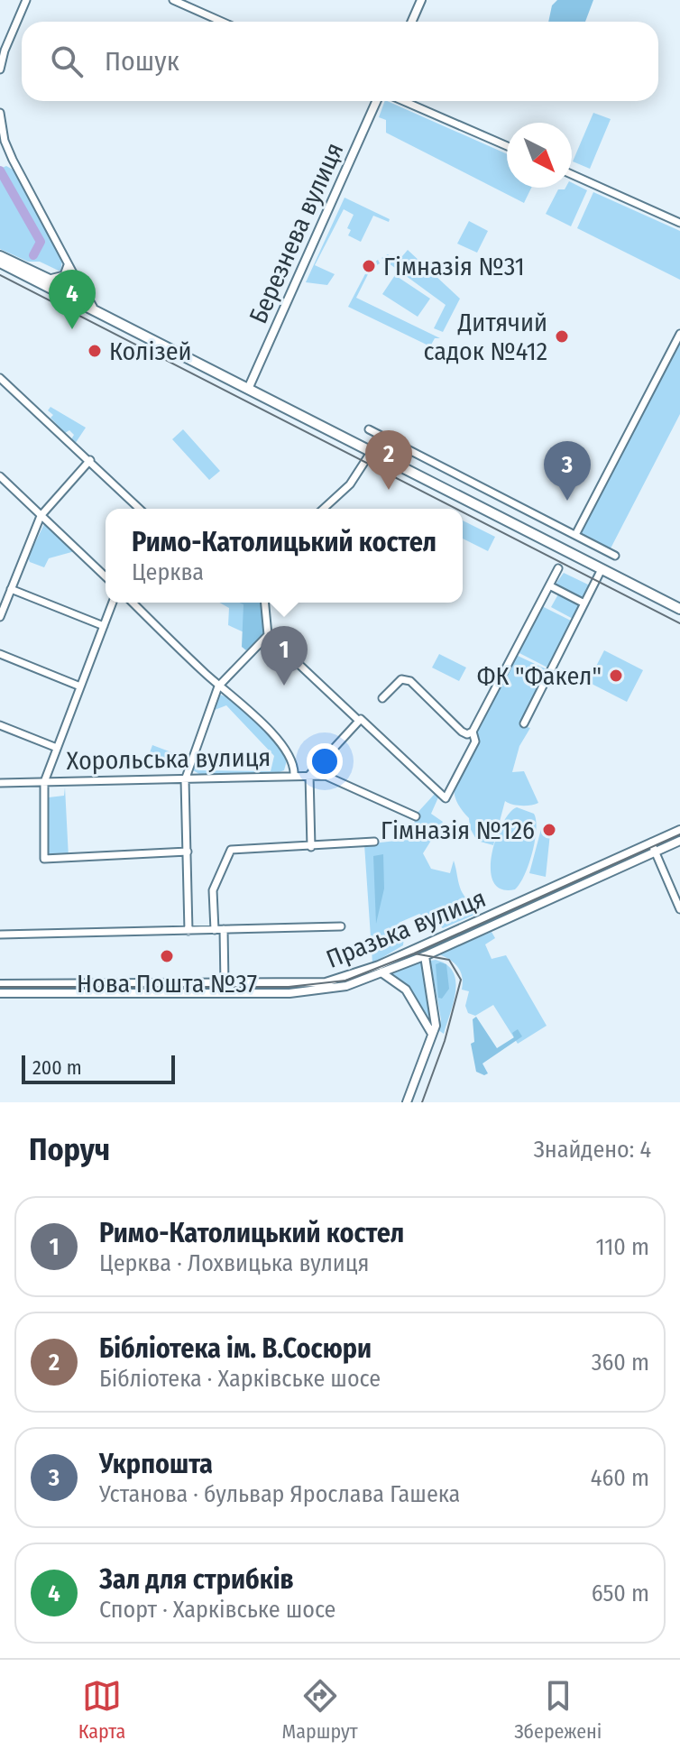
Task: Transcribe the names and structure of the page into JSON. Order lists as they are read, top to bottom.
{
  "streets": {
    "street": ["Березнева вулиця", "Хорольська вулиця", "Празька вулиця"]
  },
  "places": [
    "Гімназія №31",
    "Дитячий садок №412",
    "Колізей",
    "ФК \"Факел\"",
    "Гімназія №126",
    "Нова Пошта №37"
  ],
  "scale_bar": "200 m",
  "north": "bottom right",
  "page": {
    "search": "Пошук",
    "pins": [
      "4",
      "2",
      "3",
      "1"
    ],
    "popup": ["Римо-Католицький костел", "Церква"],
    "scale": "200 m",
    "heading": ["Поруч", "Знайдено: 4"],
    "list": [
      {
        "mark": "1",
        "name": "Римо-Католицький костел",
        "note": "Церква · Лохвицька вулиця",
        "value": "110 m"
      },
      {
        "mark": "2",
        "name": "Бібліотека ім. В.Сосюри",
        "note": "Бібліотека · Харківське шосе",
        "value": "360 m"
      },
      {
        "mark": "3",
        "name": "Укрпошта",
        "note": "Установа · бульвар Ярослава Гашека",
        "value": "460 m"
      },
      {
        "mark": "4",
        "name": "Зал для стрибків",
        "note": "Спорт · Харківське шосе",
        "value": "650 m"
      }
    ],
    "nav": ["Карта", "Маршрут", "Збережені"]
  }
}
